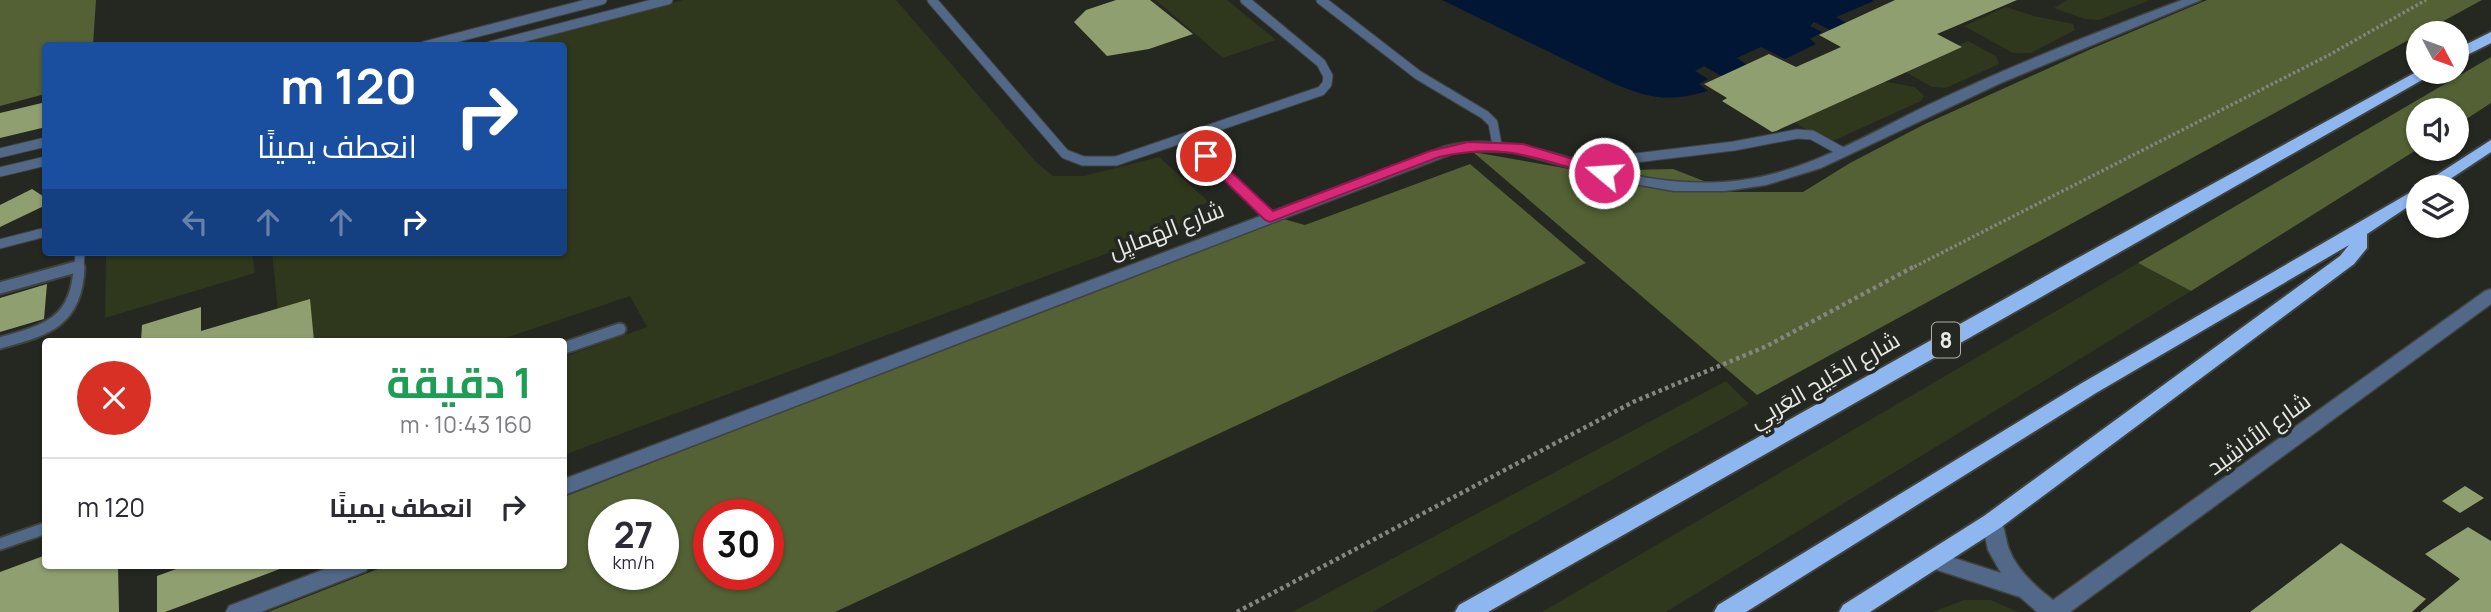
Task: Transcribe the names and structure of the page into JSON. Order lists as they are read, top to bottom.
{
  "streets": {
    "highway": ["8", "شارع الخَلِيج العَربِي"],
    "street": ["شارع الهَمايِل", "شارع الأناشِيد"]
  },
  "north": "bottom right",
  "page": {
    "turn": ["120 m", "انعطف يمينًا"],
    "heading": ["1 دقيقة", "160 m · 10:43"],
    "list": [
      {
        "name": "انعطف يمينًا",
        "value": "120 m"
      }
    ],
    "speed": "27 km/h",
    "limit": "30"
  }
}
